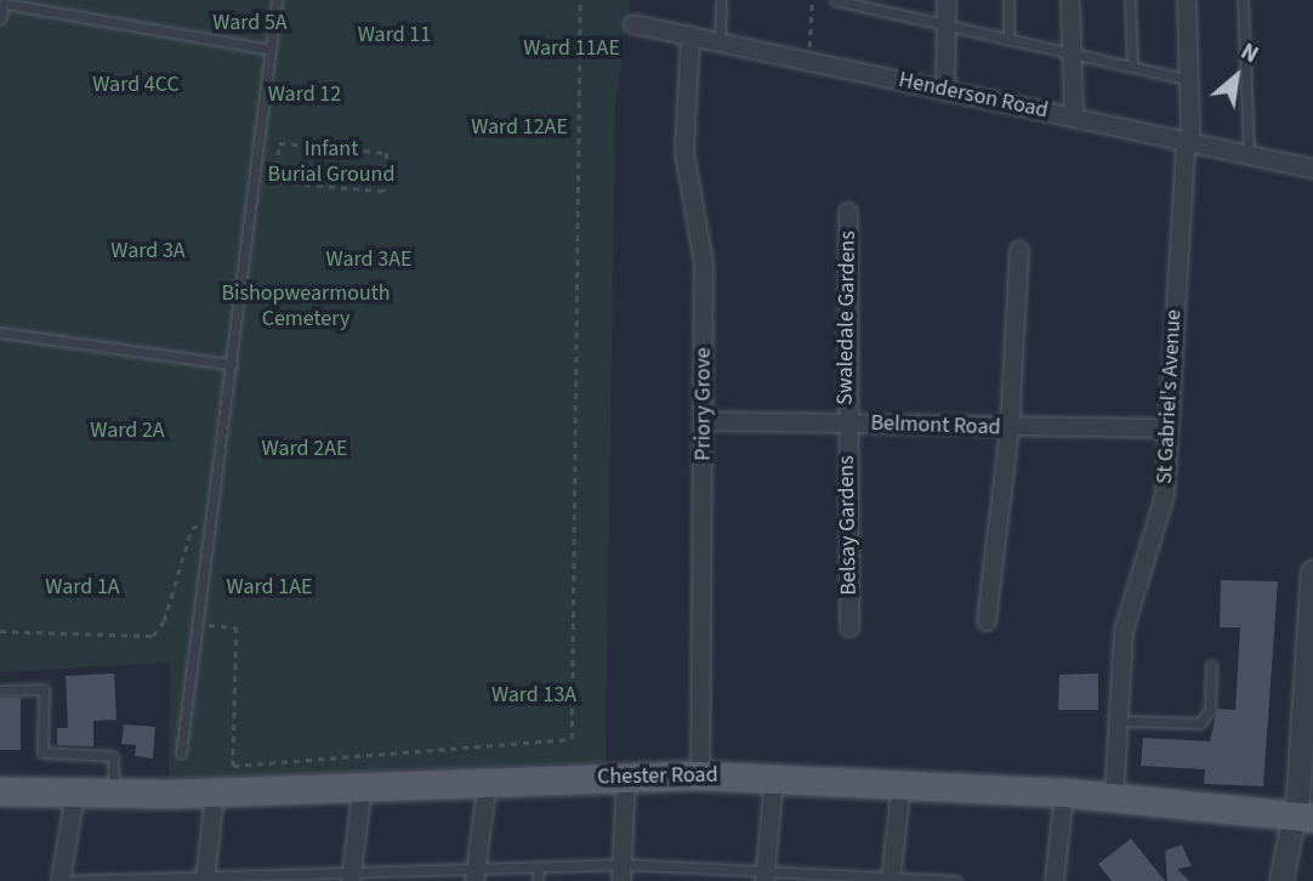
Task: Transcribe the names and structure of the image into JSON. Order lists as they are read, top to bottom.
{
  "streets": {
    "main road": ["Chester Road"],
    "street": [
      "Henderson Road",
      "Swaledale Gardens",
      "St Gabriel's Avenue",
      "Priory Grove",
      "Belmont Road",
      "Belsay Gardens"
    ]
  },
  "crossings": [
    ["Henderson Road", "St Gabriel's Avenue"],
    ["Henderson Road", "Priory Grove"],
    ["Swaledale Gardens", "Belmont Road"],
    ["Swaledale Gardens", "Belsay Gardens"],
    ["St Gabriel's Avenue", "Belmont Road"],
    ["St Gabriel's Avenue", "Chester Road"],
    ["Priory Grove", "Belmont Road"],
    ["Priory Grove", "Chester Road"],
    ["Belmont Road", "Belsay Gardens"]
  ],
  "parks": [
    "Ward 5A",
    "Ward 11",
    "Ward 11AE",
    "Ward 4CC",
    "Ward 12",
    "Ward 12AE",
    "Infant Burial Ground",
    "Ward 3A",
    "Ward 3AE",
    "Bishopwearmouth Cemetery",
    "Ward 2A",
    "Ward 2AE",
    "Ward 1A",
    "Ward 1AE",
    "Ward 13A"
  ],
  "north": "top right"
}
